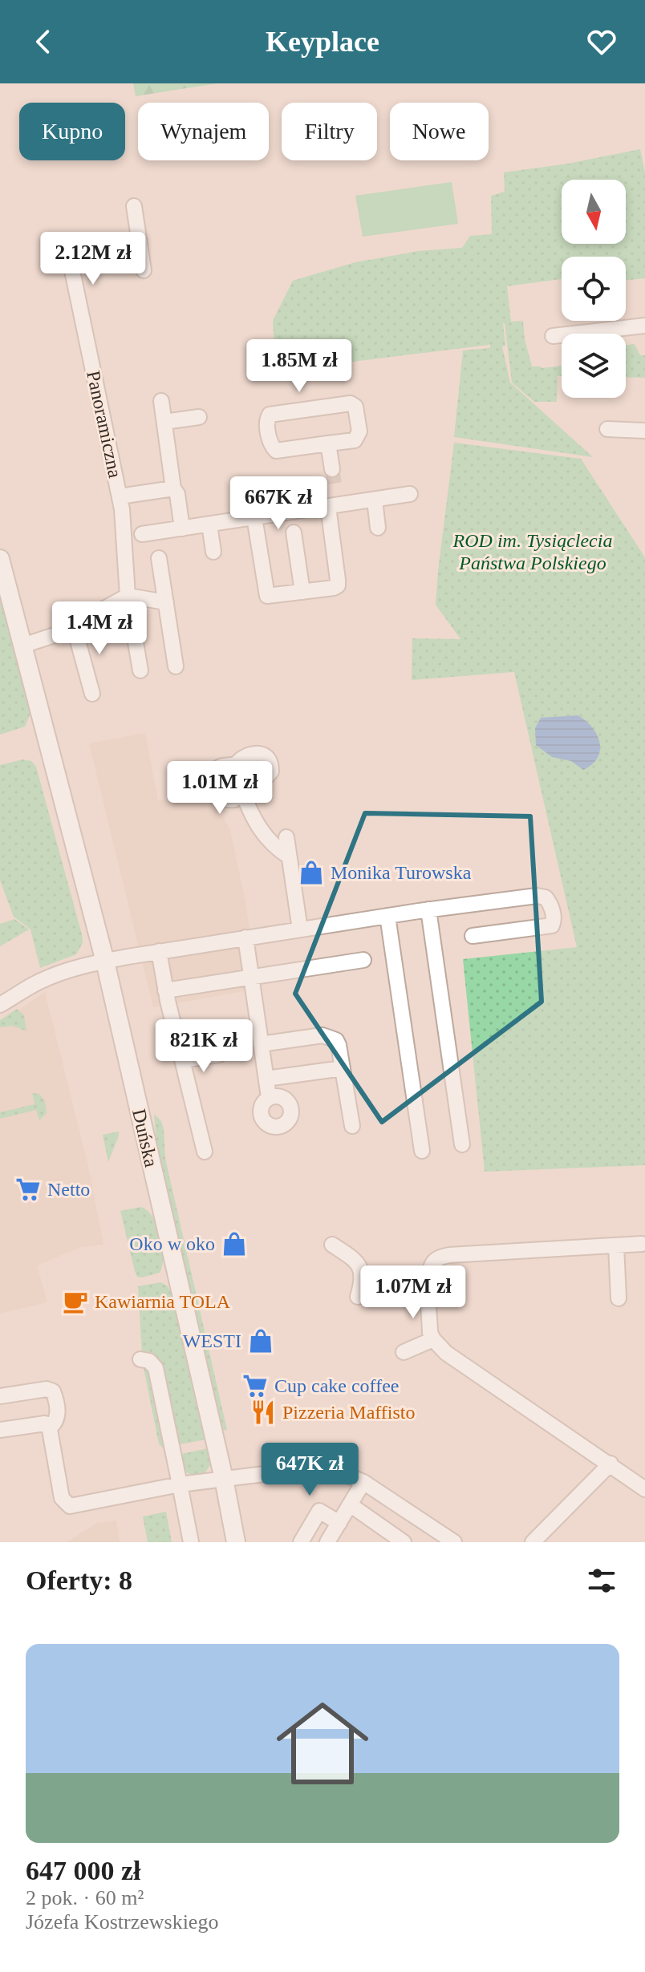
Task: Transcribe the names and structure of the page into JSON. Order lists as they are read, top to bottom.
{
  "streets": {
    "street": ["Panoramiczna", "Duńska"]
  },
  "parks": ["ROD im. Tysiąclecia Państwa Polskiego"],
  "places": {
    "shop": ["Monika Turowska", "Oko w oko", "WESTI"],
    "supermarket": ["Netto", "Cup cake coffee"],
    "cafe": ["Kawiarnia TOLA"],
    "restaurant": ["Pizzeria Maffisto"]
  },
  "north": "bottom",
  "page": {
    "header": "Keyplace",
    "chip": [
      "Kupno",
      "Wynajem",
      "Filtry",
      "Nowe"
    ],
    "price": [
      "2.12M zł",
      "1.85M zł",
      "667K zł",
      "1.4M zł",
      "1.01M zł",
      "821K zł",
      "1.07M zł",
      "647K zł"
    ],
    "heading": "Oferty: 8",
    "list": [
      {
        "name": "647 000 zł",
        "note": "2 pok. · 60 m² · Józefa Kostrzewskiego"
      }
    ]
  }
}
